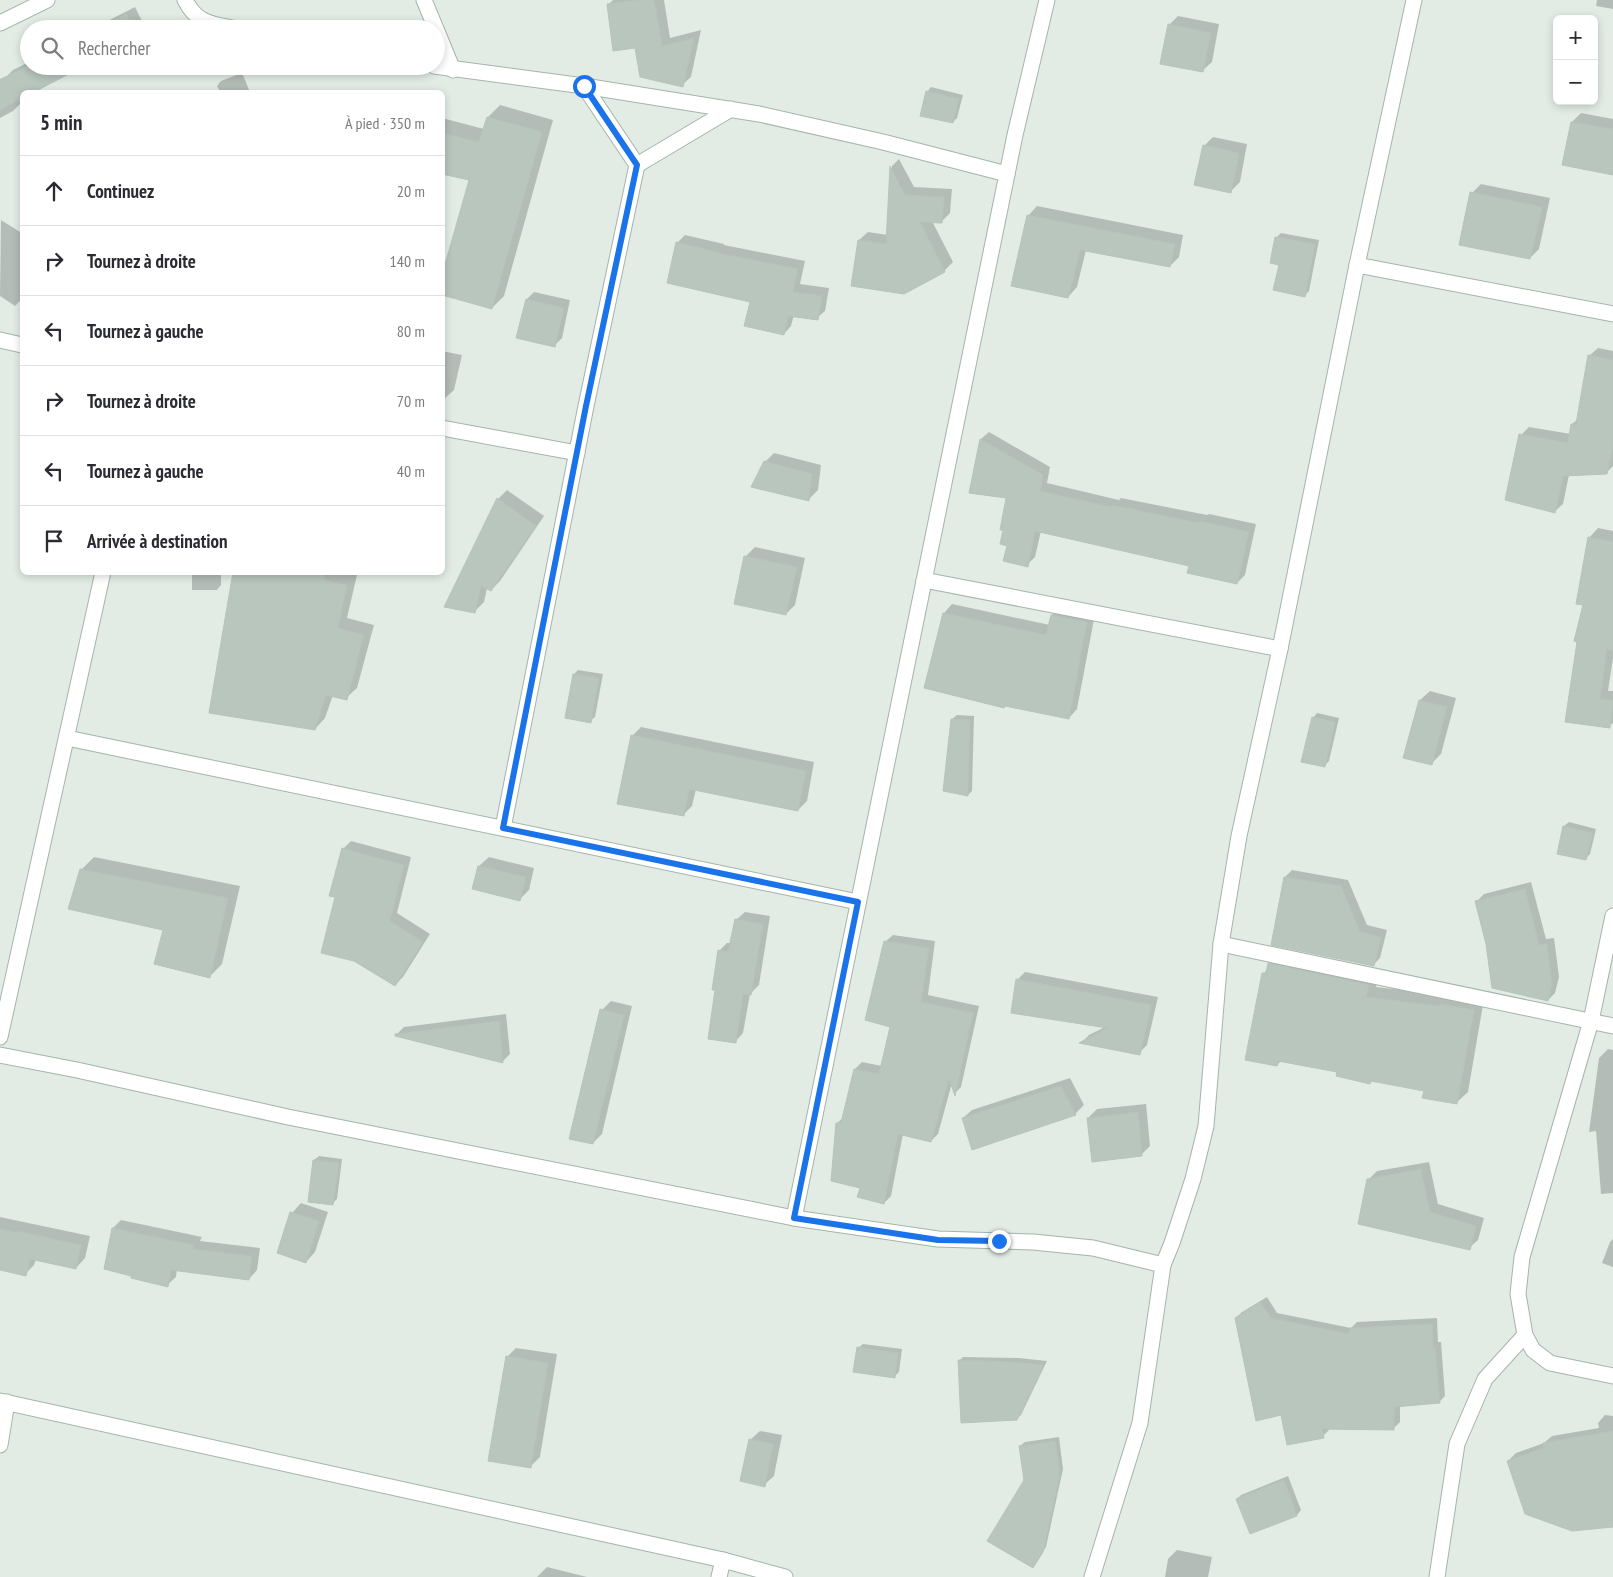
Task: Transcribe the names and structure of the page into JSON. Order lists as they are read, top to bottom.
{
  "page": {
    "map_buttons": ["+", "−"],
    "search": "Rechercher",
    "heading": ["5 min", "À pied · 350 m"],
    "list": [
      ["Continuez", "20 m"],
      ["Tournez à droite", "140 m"],
      ["Tournez à gauche", "80 m"],
      ["Tournez à droite", "70 m"],
      ["Tournez à gauche", "40 m"],
      "Arrivée à destination"
    ]
  }
}
